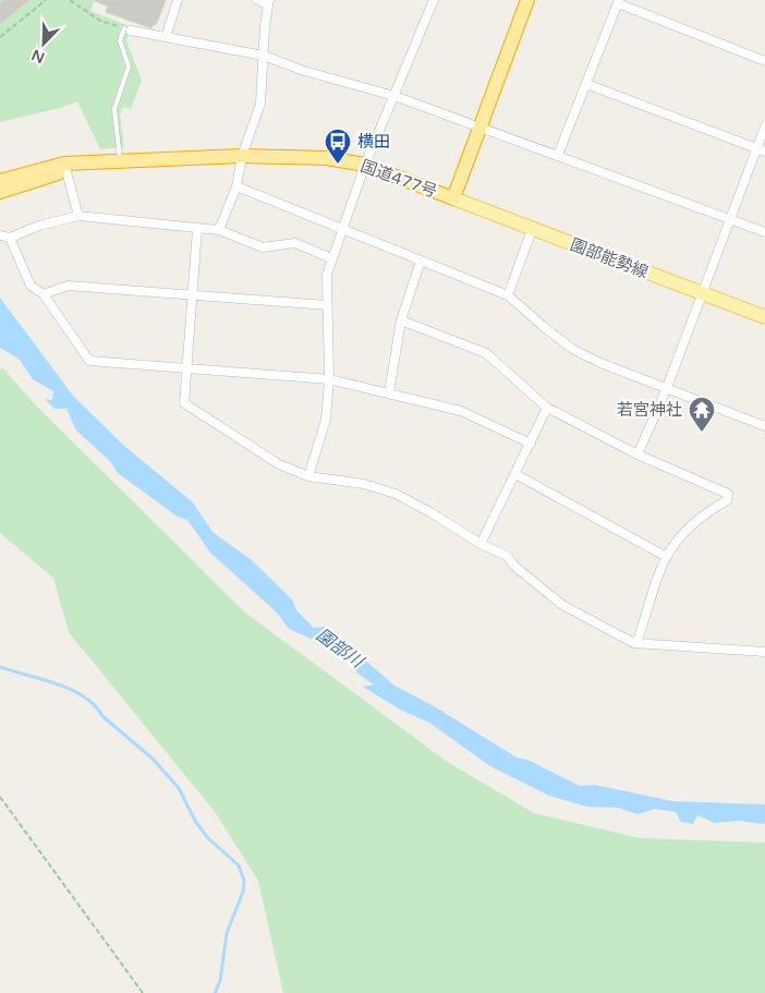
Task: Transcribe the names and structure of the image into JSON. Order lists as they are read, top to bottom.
{
  "streets": {
    "highway": ["国道477号"],
    "main road": ["園部能勢線"]
  },
  "crossings": [
    ["国道477号", "園部能勢線"]
  ],
  "water": ["園部川"],
  "places": {
    "bus stop": ["横田"],
    "temple": ["若宮神社"]
  },
  "north": "bottom left"
}
